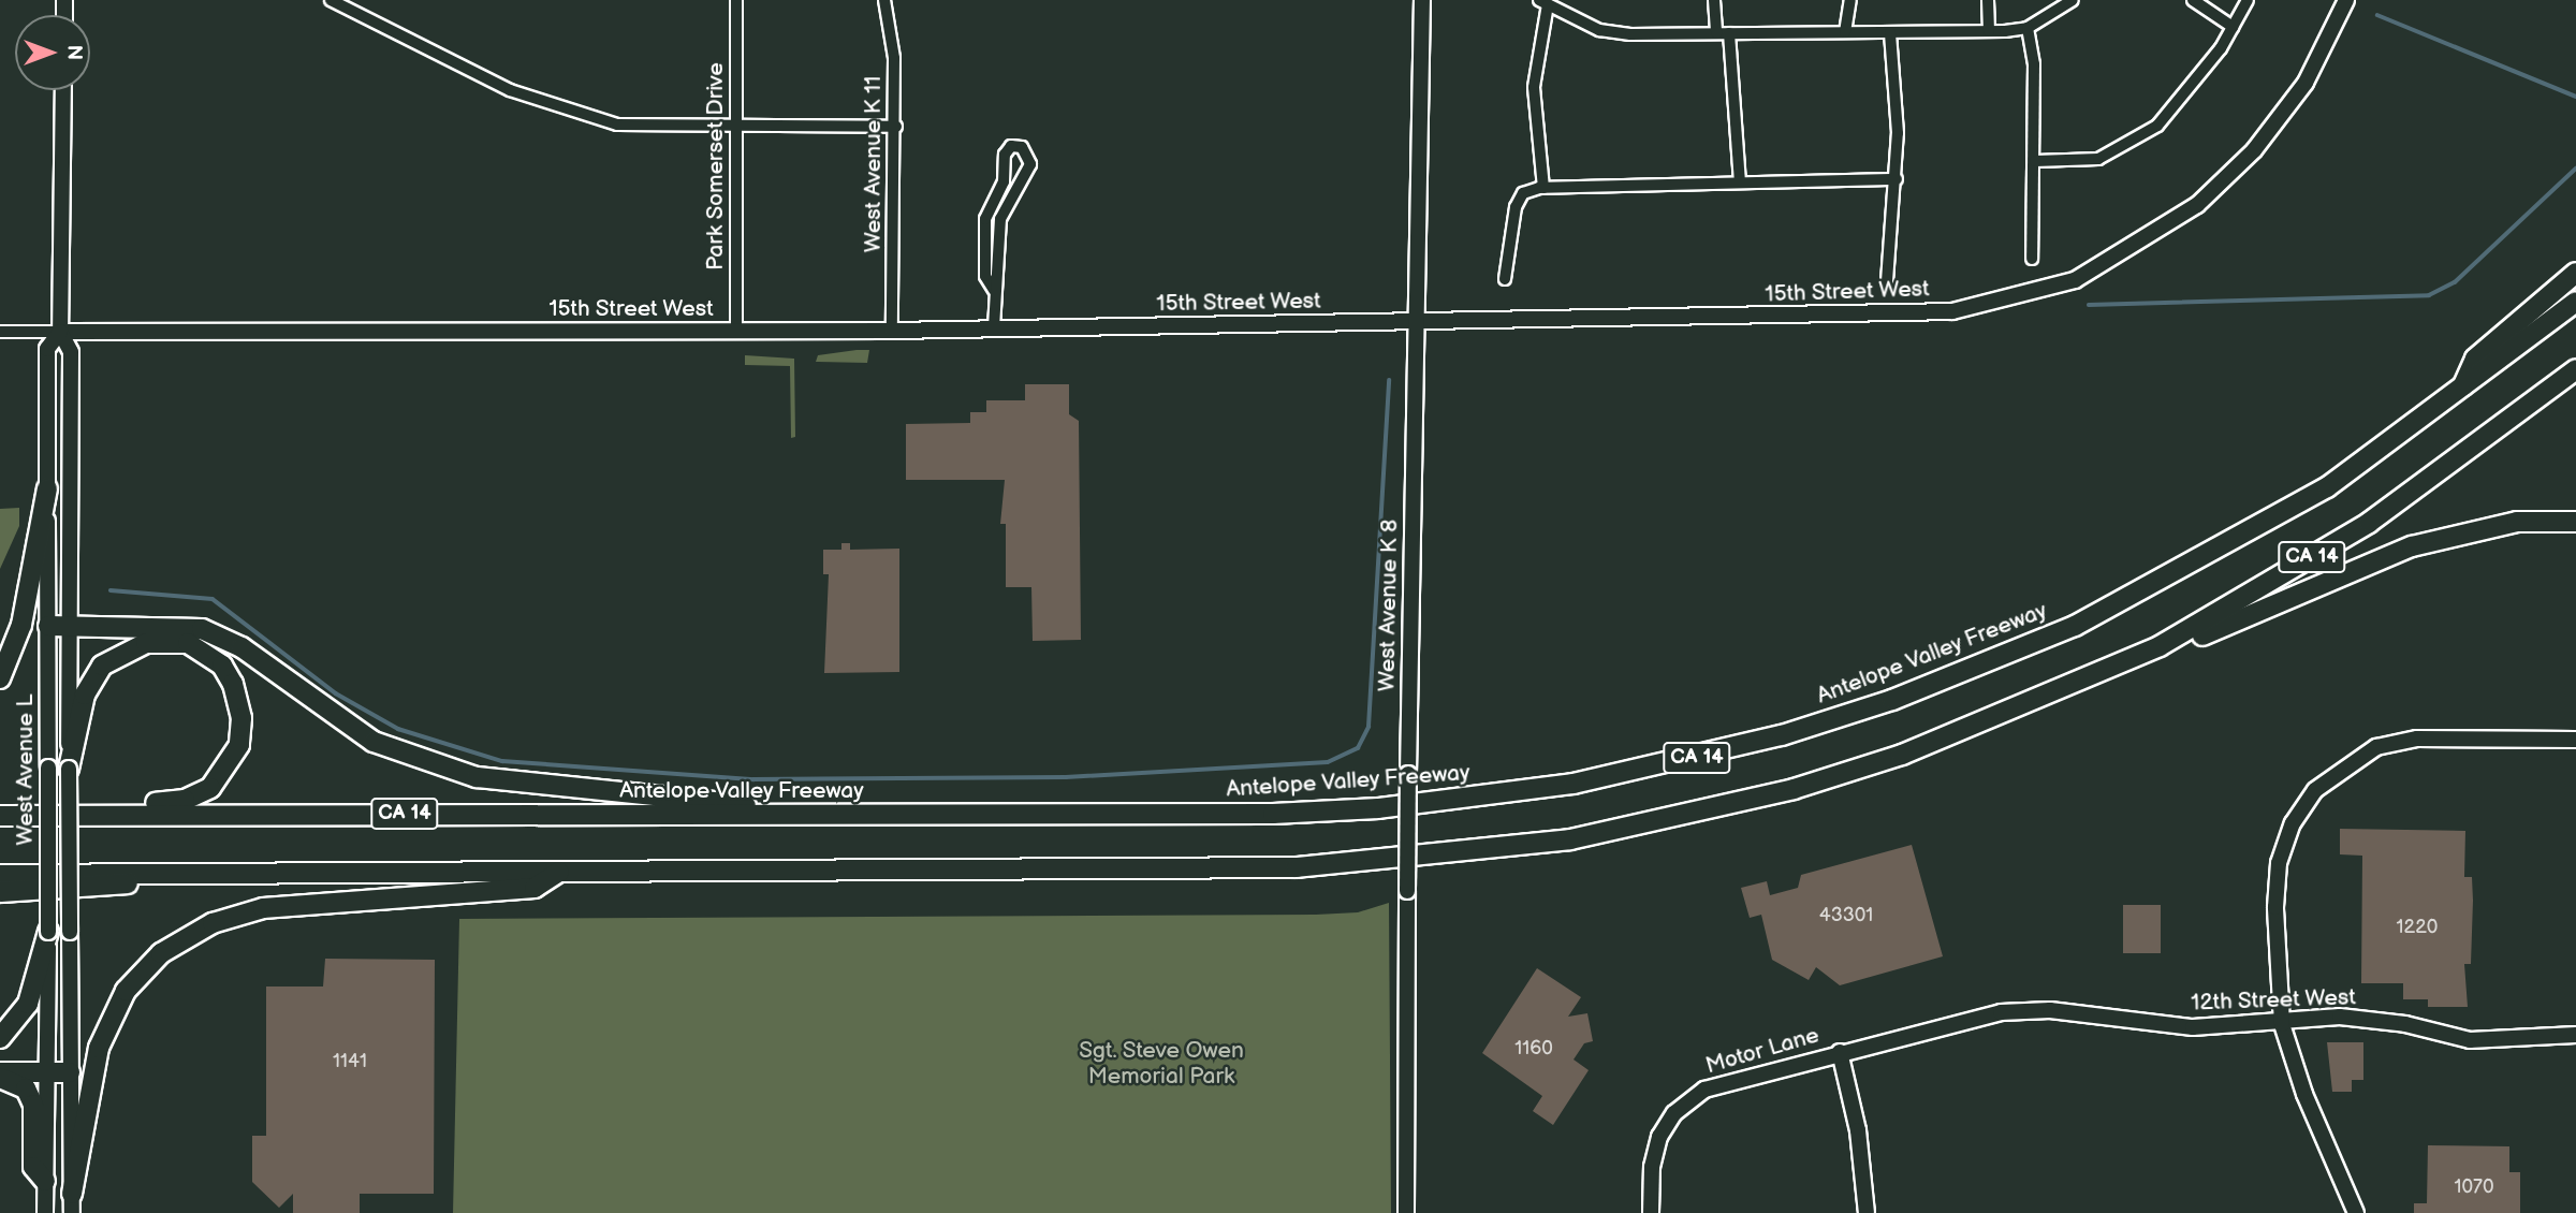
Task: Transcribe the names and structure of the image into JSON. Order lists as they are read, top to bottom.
{
  "streets": {
    "highway": ["CA 14", "Antelope Valley Freeway"],
    "street": [
      "West Avenue K 11",
      "Park Somerset Drive",
      "15th Street West",
      "West Avenue K 8",
      "West Avenue L",
      "12th Street West",
      "Motor Lane"
    ]
  },
  "crossings": [
    ["West Avenue K 11", "15th Street West"],
    ["Park Somerset Drive", "15th Street West"],
    ["15th Street West", "West Avenue K 8"],
    ["15th Street West", "West Avenue L"],
    ["12th Street West", "Motor Lane"]
  ],
  "parks": ["Sgt. Steve Owen Memorial Park"],
  "house_numbers": [
    "43301",
    "1220",
    "1160",
    "1141",
    "1070"
  ],
  "north": "right"
}
